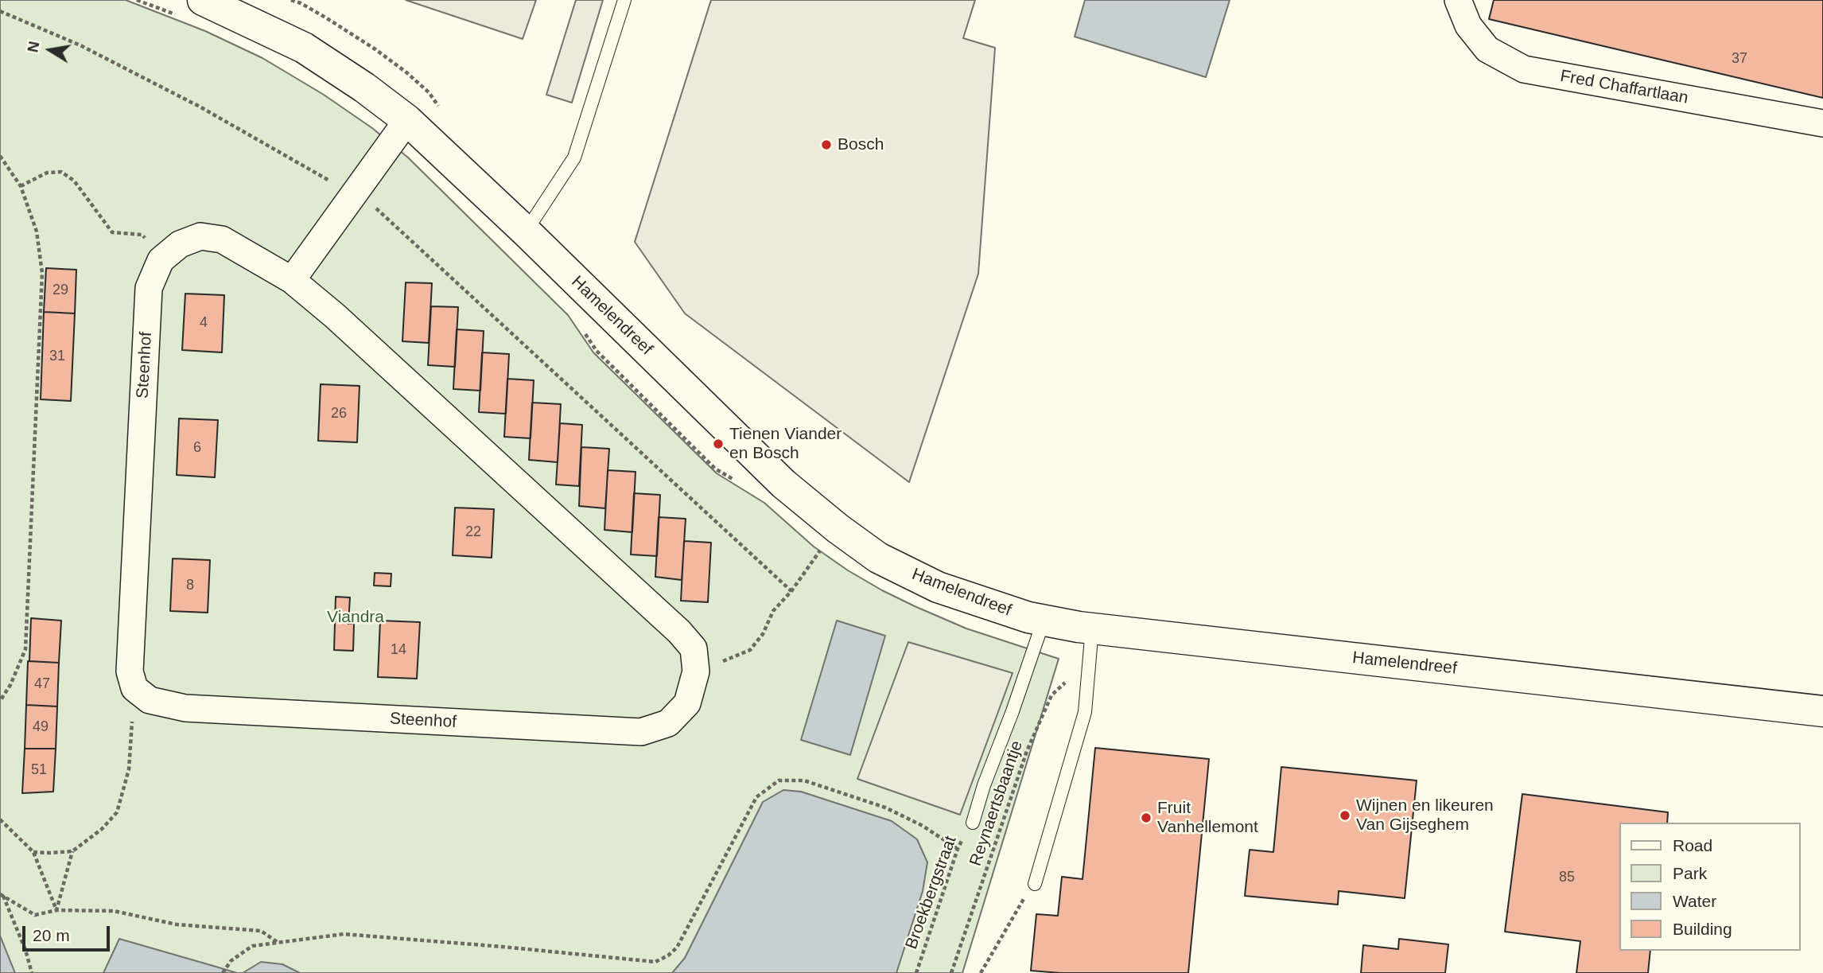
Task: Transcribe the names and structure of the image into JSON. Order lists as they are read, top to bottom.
{
  "streets": {
    "street": ["Fred Chaffartlaan", "Hamelendreef", "Steenhof"],
    "path": ["Reynaertsbaantje", "Broekbergstraat"]
  },
  "parks": ["Viandra"],
  "places": [
    "Bosch",
    "Tienen Viander en Bosch",
    "Wijnen en likeuren Van Gijseghem",
    "Fruit Vanhellemont"
  ],
  "house_numbers": [
    "37",
    "29",
    "4",
    "31",
    "26",
    "6",
    "22",
    "8",
    "14",
    "47",
    "49",
    "51",
    "85"
  ],
  "legend": [
    "Road",
    "Park",
    "Water",
    "Building"
  ],
  "scale_bar": "20 m",
  "north": "left"
}
